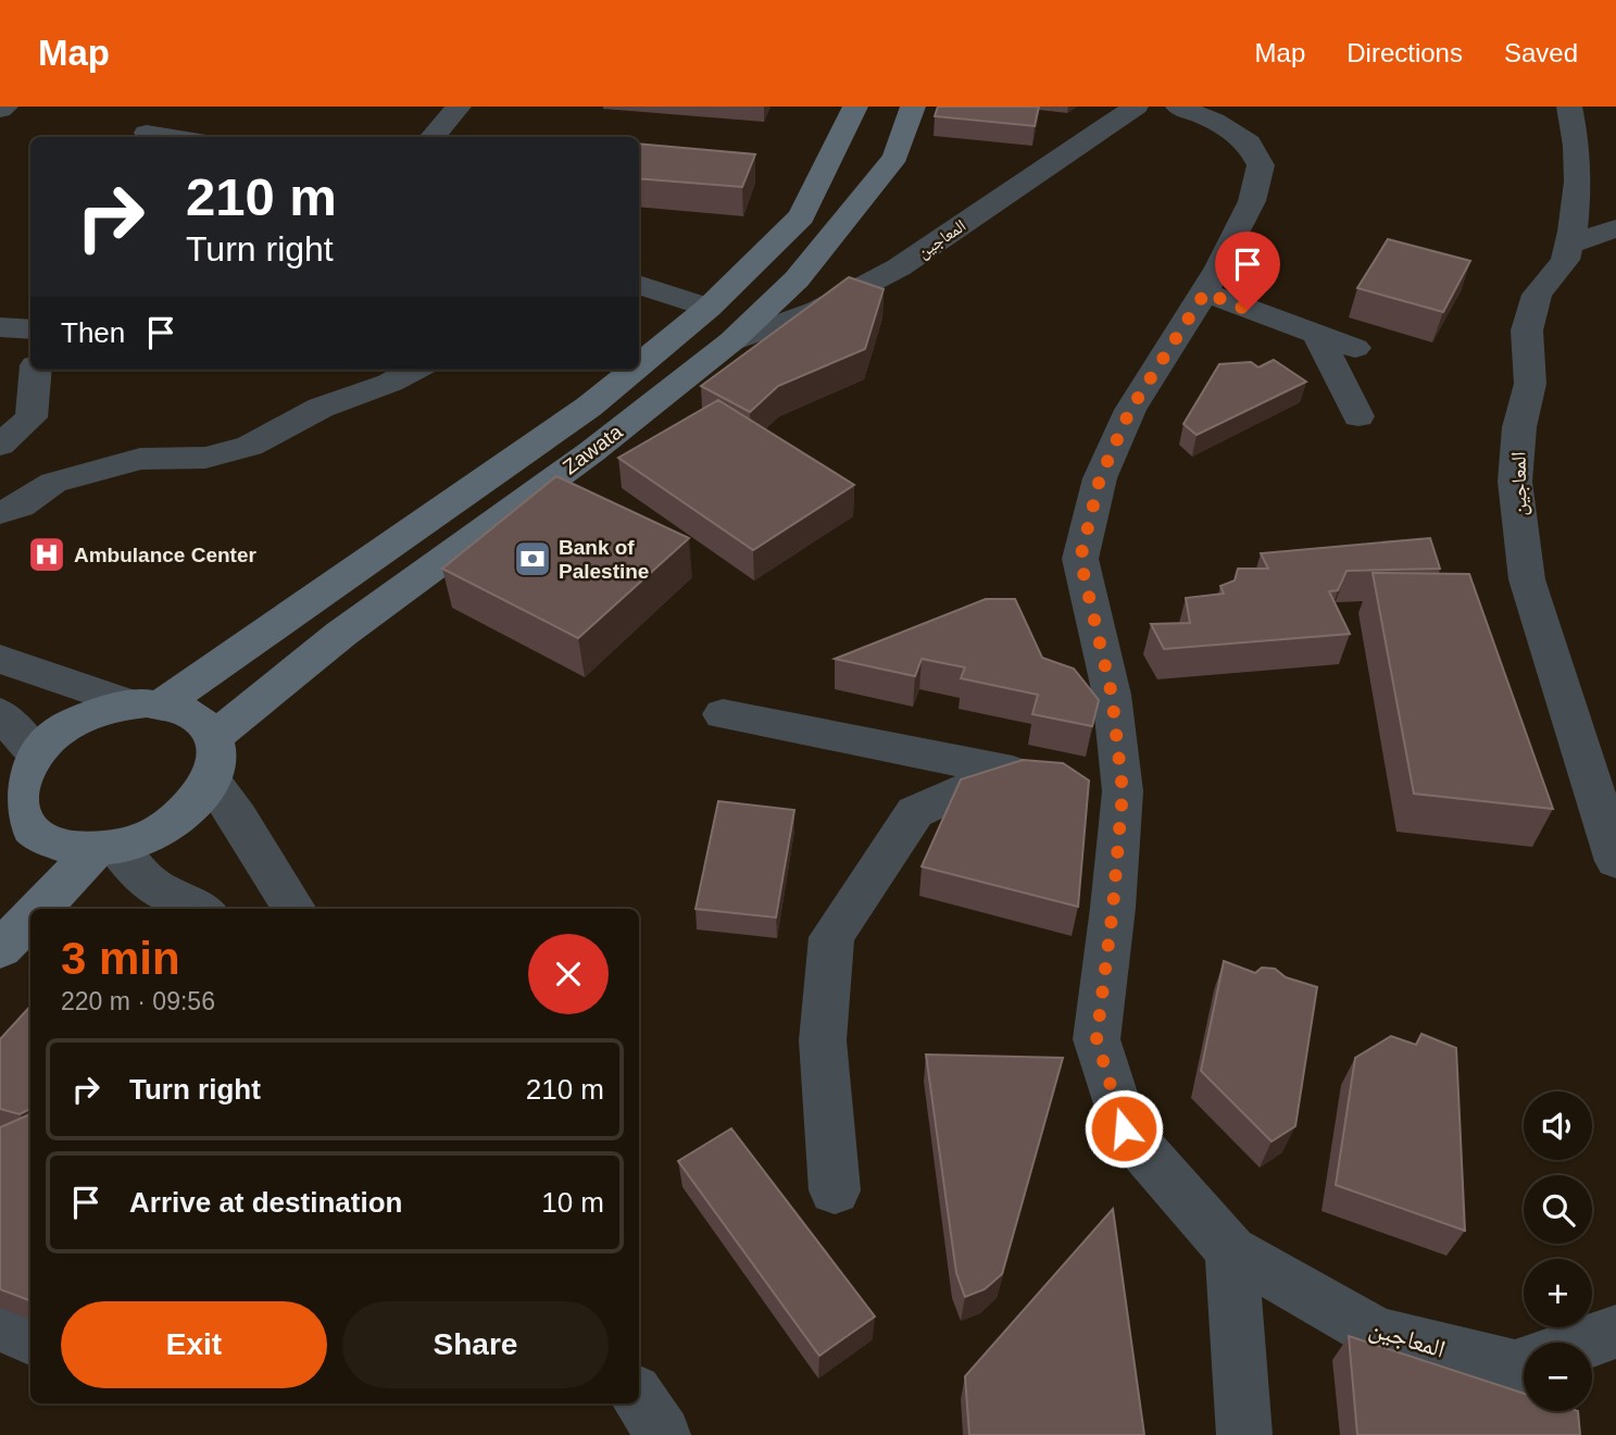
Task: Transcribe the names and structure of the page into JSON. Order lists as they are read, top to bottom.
{
  "streets": {
    "main road": ["Zawata"],
    "street": ["المعاجين"]
  },
  "crossings": [
    ["المعاجين", "Zawata"]
  ],
  "places": {
    "hospital": ["Ambulance Center"],
    "bank": ["Bank of Palestine"]
  },
  "page": {
    "header": "Map",
    "nav": ["Map", "Directions", "Saved"],
    "turn": ["210 m", "Turn right"],
    "then": "Then",
    "heading": ["3 min", "220 m · 09:56"],
    "list": [
      {
        "name": "Turn right",
        "value": "210 m"
      },
      {
        "name": "Arrive at destination",
        "value": "10 m"
      }
    ],
    "map_buttons": ["+", "−"],
    "buttons": ["Exit", "Share"]
  }
}
